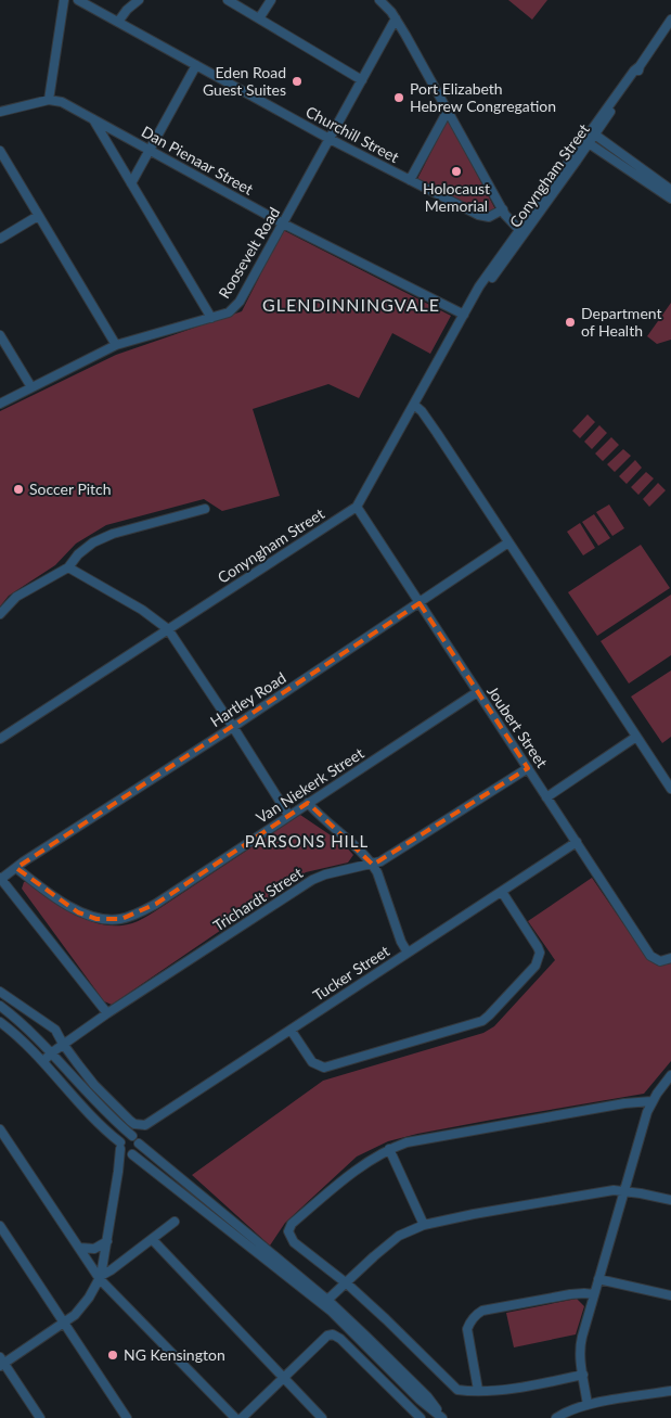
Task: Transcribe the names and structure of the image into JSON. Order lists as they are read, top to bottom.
{
  "streets": {
    "street": [
      "Churchill Street",
      "Dan Pienaar Street",
      "Conyngham Street",
      "Roosevelt Road",
      "Hartley Road",
      "Joubert Street",
      "Van Niekerk Street",
      "Trichardt Street",
      "Tucker Street"
    ]
  },
  "crossings": [
    ["Churchill Street", "Roosevelt Road"],
    ["Dan Pienaar Street", "Conyngham Street"],
    ["Dan Pienaar Street", "Roosevelt Road"],
    ["Conyngham Street", "Joubert Street"],
    ["Hartley Road", "Joubert Street"],
    ["Hartley Road", "Van Niekerk Street"],
    ["Joubert Street", "Van Niekerk Street"],
    ["Joubert Street", "Trichardt Street"],
    ["Joubert Street", "Tucker Street"],
    ["Trichardt Street", "Tucker Street"]
  ],
  "districts": ["GLENDINNINGVALE", "PARSONS HILL"],
  "places": [
    "Eden Road Guest Suites",
    "Port Elizabeth Hebrew Congregation",
    "Holocaust Memorial",
    "Department of Health",
    "Soccer Pitch",
    "NG Kensington"
  ]
}
